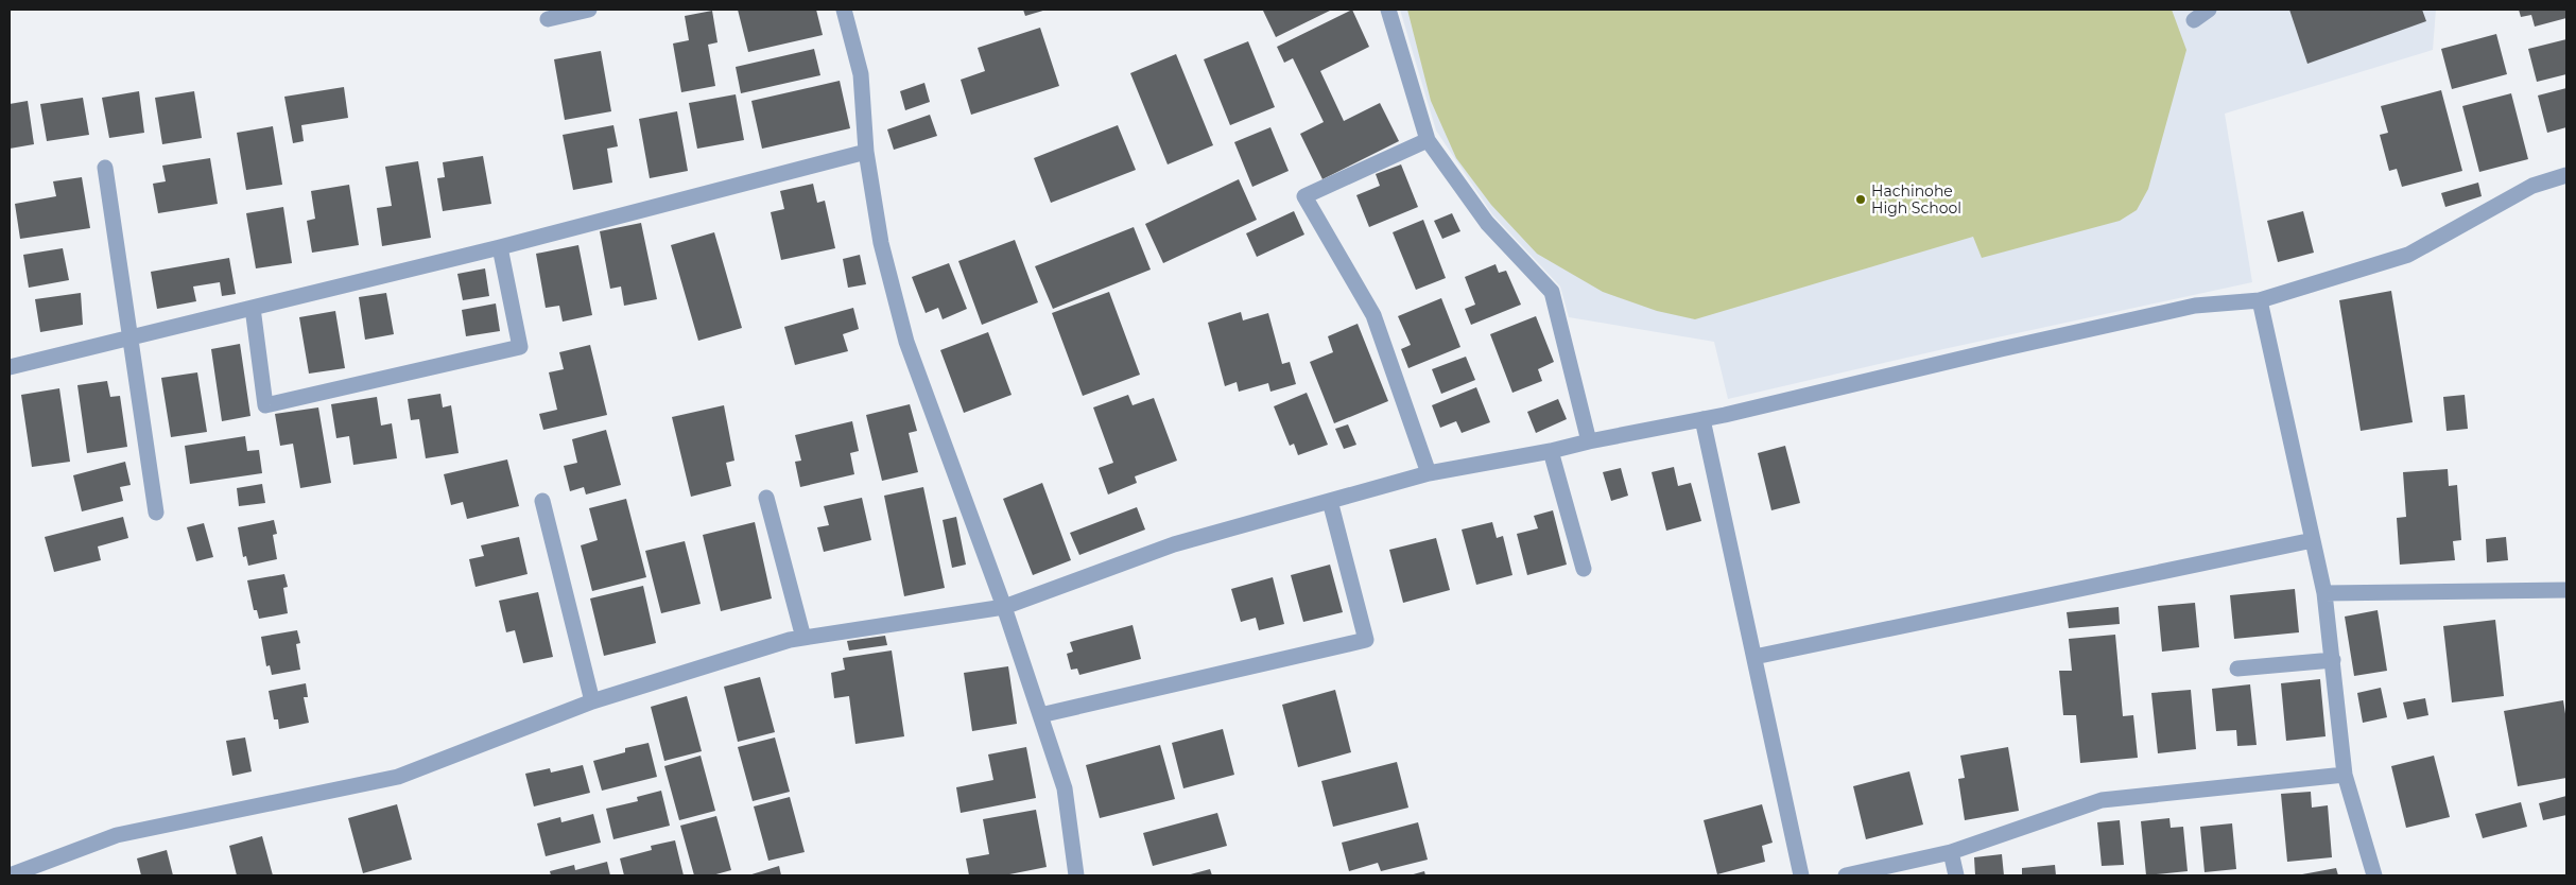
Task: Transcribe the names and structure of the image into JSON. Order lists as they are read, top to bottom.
{
  "places": ["Hachinohe High School"]
}
